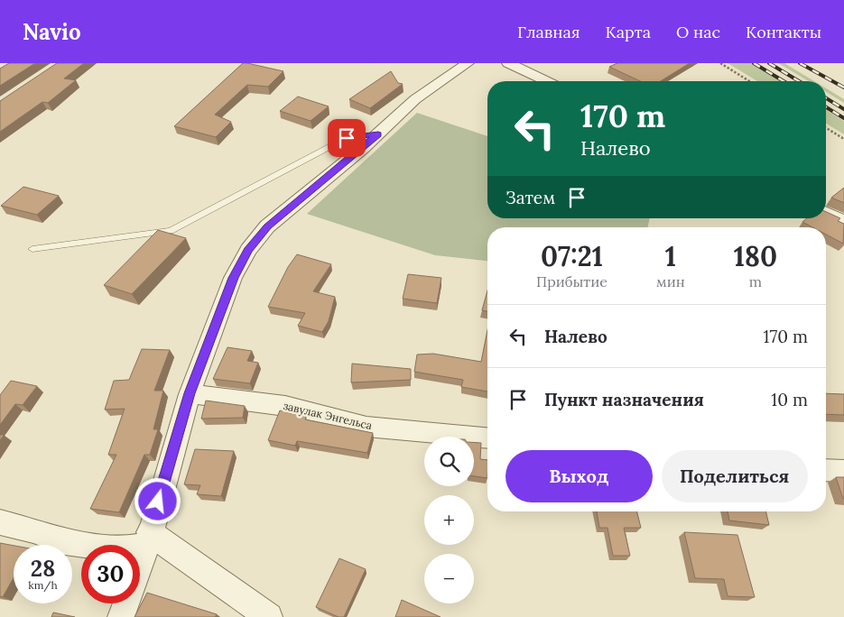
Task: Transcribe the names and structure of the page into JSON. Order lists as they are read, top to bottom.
{
  "streets": {
    "street": ["завулак Энгельса"]
  },
  "page": {
    "header": "Navio",
    "nav": [
      "Главная",
      "Карта",
      "О нас",
      "Контакты"
    ],
    "turn": ["170 m", "Налево"],
    "then": "Затем",
    "eta": [
      "07:21",
      "Прибытие",
      "1",
      "мин",
      "180",
      "m"
    ],
    "list": [
      {
        "name": "Налево",
        "value": "170 m"
      },
      {
        "name": "Пункт назначения",
        "value": "10 m"
      }
    ],
    "map_buttons": ["+", "−"],
    "buttons": ["Выход", "Поделиться"],
    "speed": "28 km/h",
    "limit": "30"
  }
}
